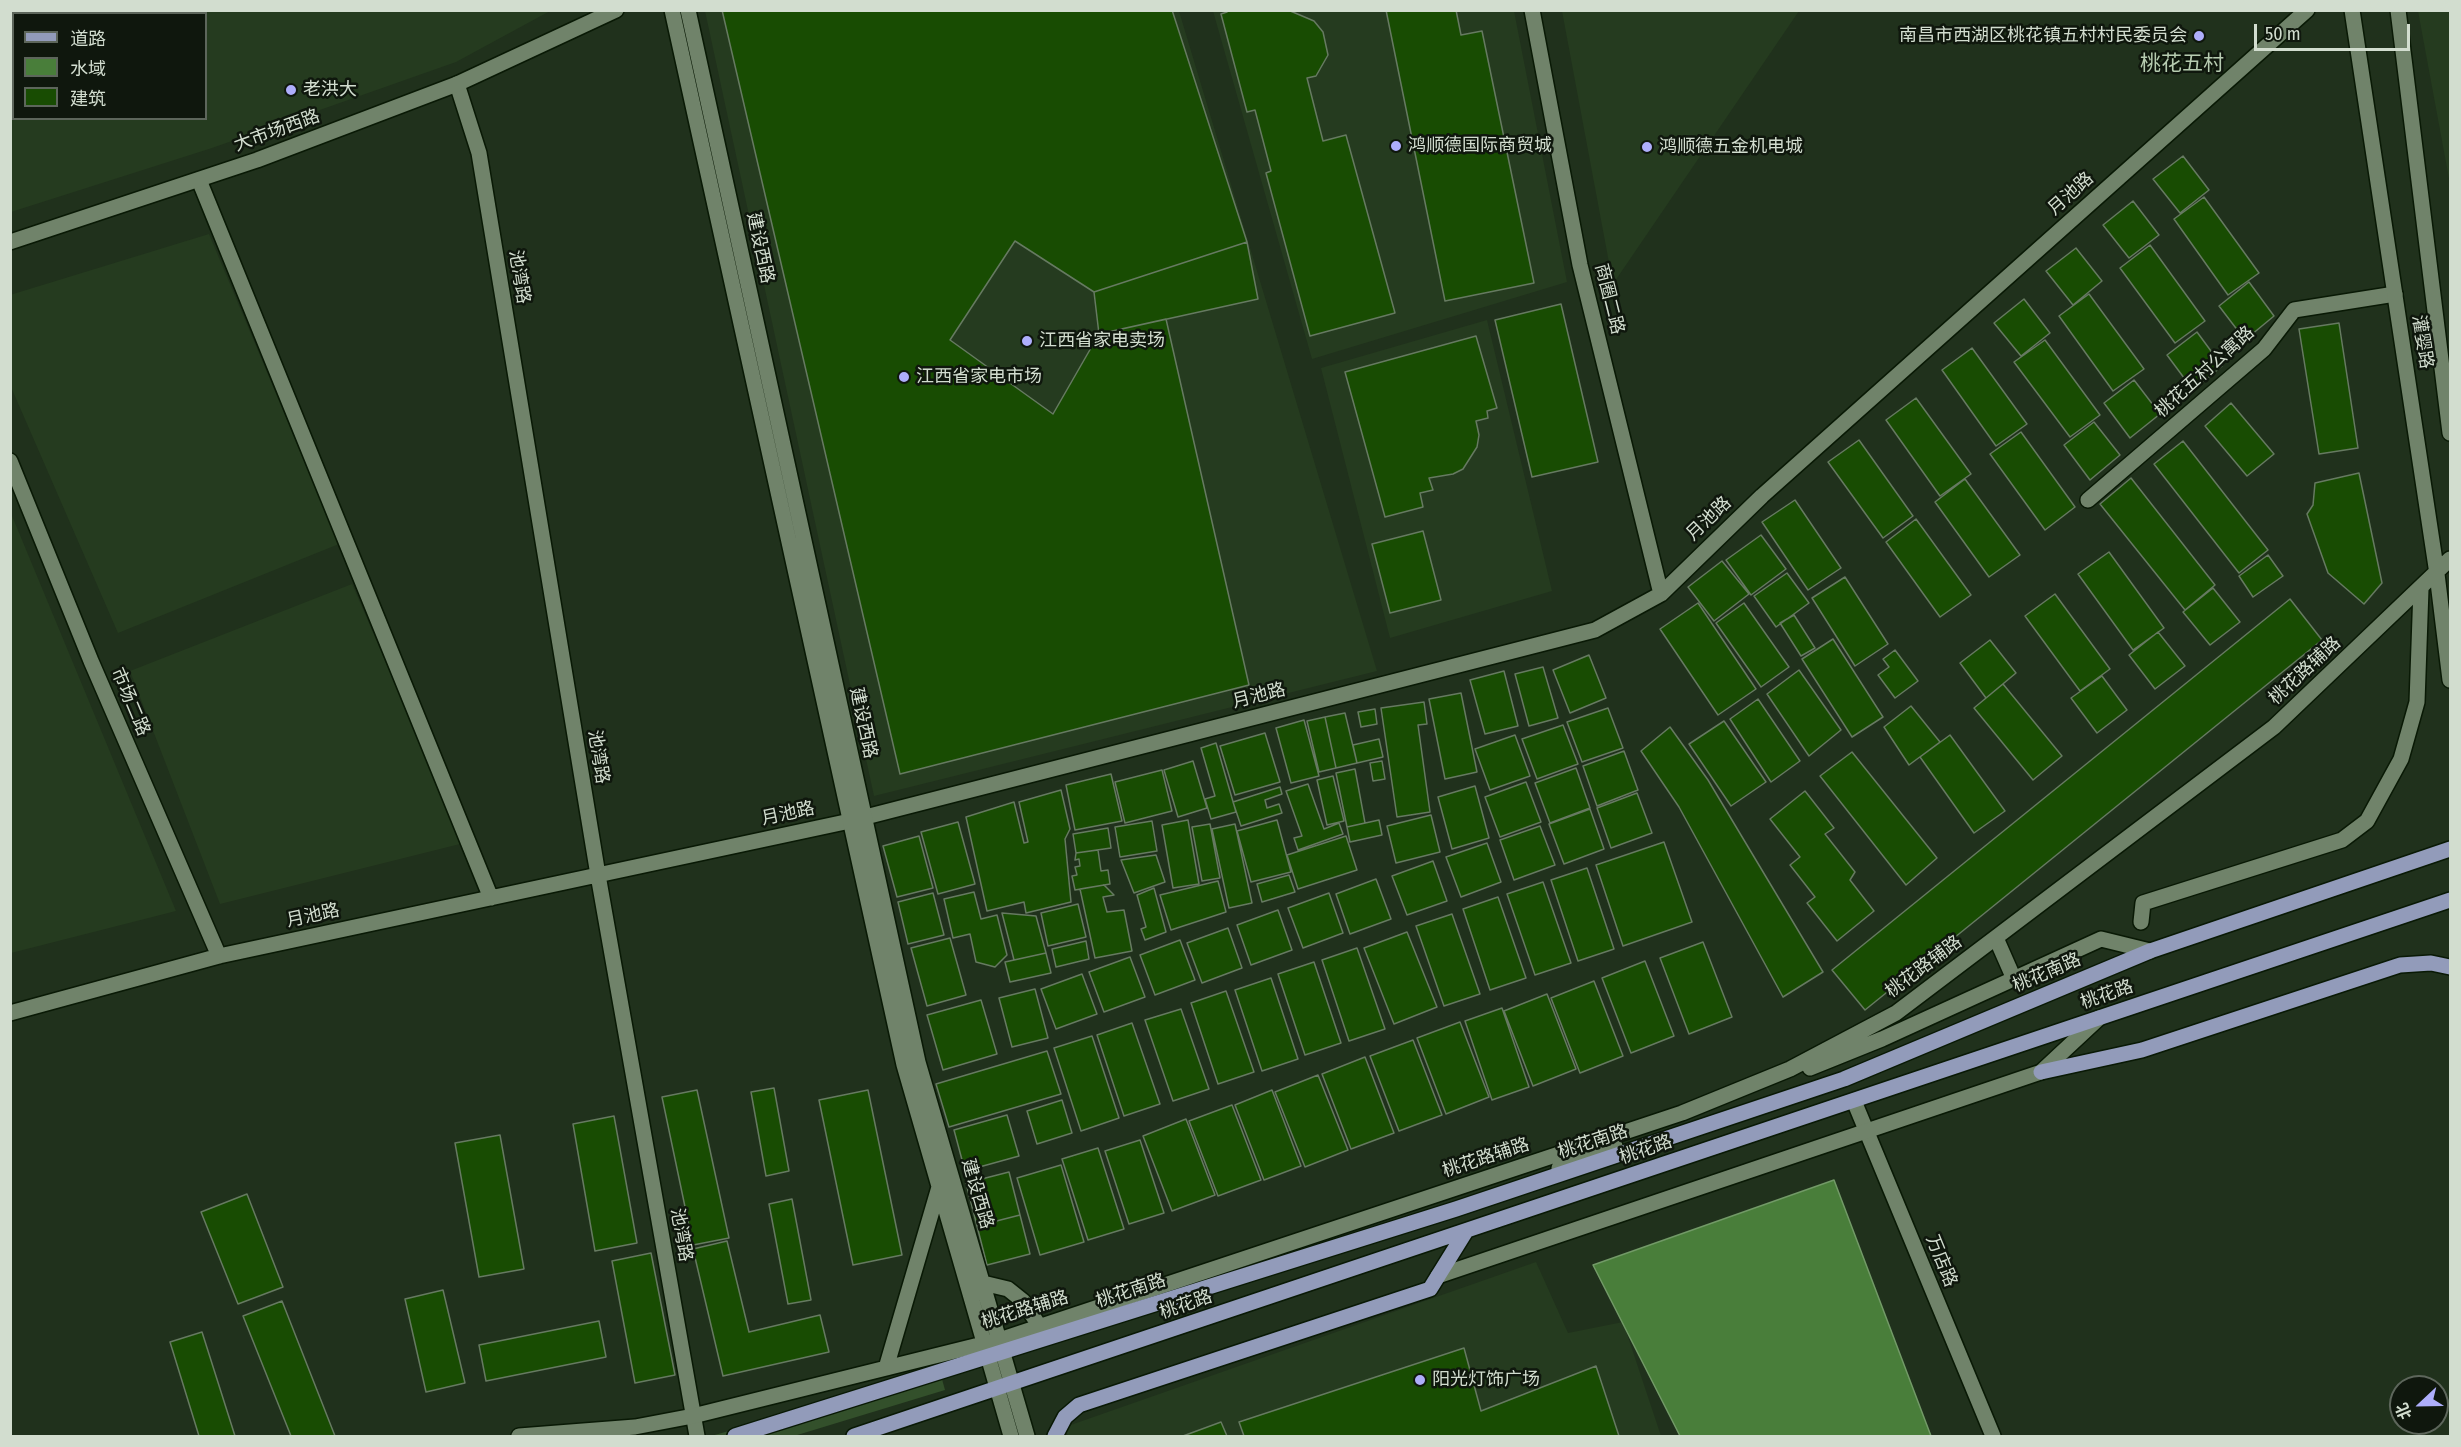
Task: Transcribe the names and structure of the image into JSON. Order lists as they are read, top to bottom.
{
  "streets": {
    "main road": [
      "大市场西路",
      "月池路",
      "建设西路",
      "池湾路",
      "商圈二路",
      "灌婴路",
      "桃花五村公寓路",
      "桃花路辅路",
      "市场二路",
      "桃花南路",
      "桃花路",
      "万店路"
    ]
  },
  "crossings": [
    ["大市场西路", "池湾路"],
    ["月池路", "建设西路"],
    ["月池路", "池湾路"],
    ["月池路", "商圈二路"],
    ["月池路", "市场二路"],
    ["建设西路", "桃花路辅路"],
    ["建设西路", "桃花南路"],
    ["建设西路", "桃花路"],
    ["池湾路", "桃花路辅路"],
    ["灌婴路", "桃花五村公寓路"],
    ["灌婴路", "桃花路辅路"],
    ["桃花路辅路", "桃花南路"],
    ["桃花路", "万店路"]
  ],
  "districts": ["桃花五村"],
  "places": [
    "南昌市西湖区桃花镇五村村民委员会",
    "老洪大",
    "鸿顺德国际商贸城",
    "鸿顺德五金机电城",
    "江西省家电卖场",
    "江西省家电市场",
    "阳光灯饰广场"
  ],
  "legend": ["道路", "水域", "建筑"],
  "scale_bar": "50 m",
  "north": "left"
}
